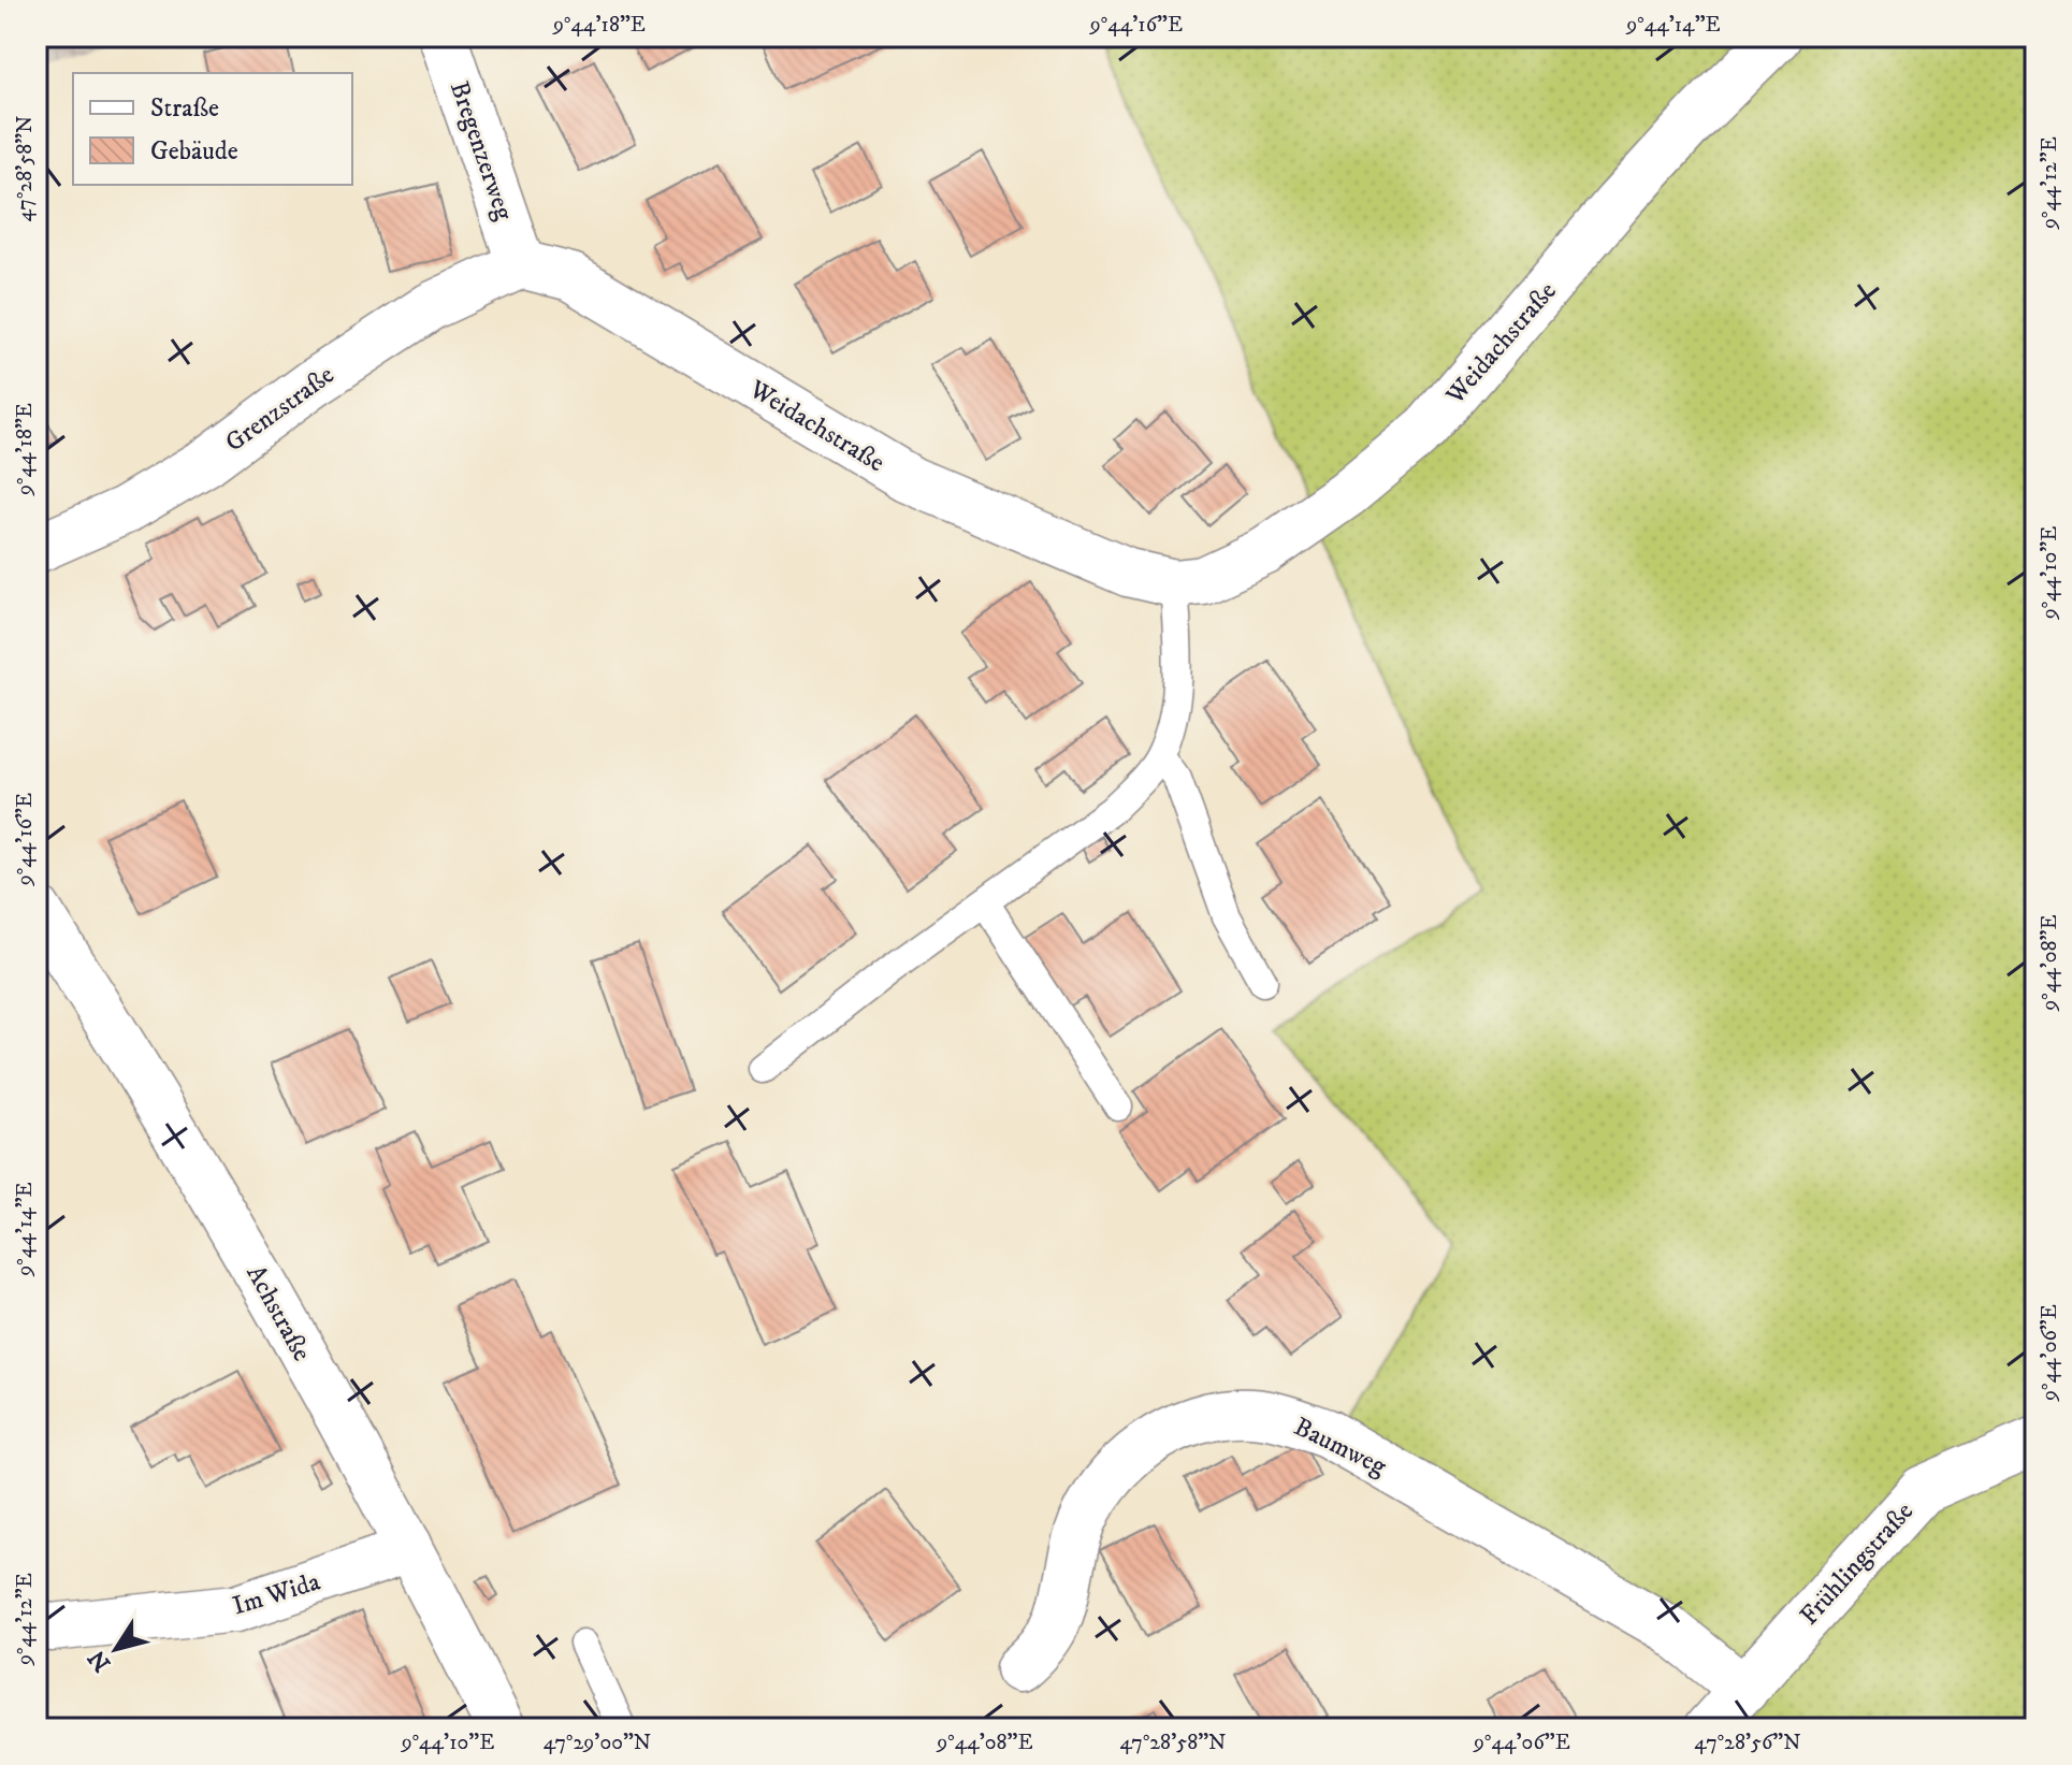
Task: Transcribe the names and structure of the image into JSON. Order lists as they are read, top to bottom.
{
  "streets": {
    "street": [
      "Bregenzerweg",
      "Weidachstraße",
      "Grenzstraße",
      "Achstraße",
      "Baumweg",
      "Frühlingstraße",
      "Im Wida"
    ]
  },
  "crossings": [
    ["Bregenzerweg", "Weidachstraße"],
    ["Bregenzerweg", "Grenzstraße"],
    ["Weidachstraße", "Grenzstraße"],
    ["Achstraße", "Im Wida"],
    ["Baumweg", "Frühlingstraße"]
  ],
  "legend": ["Straße", "Gebäude"],
  "north": "bottom left",
  "coordinates": [
    "9°44'18\"E",
    "9°44'16\"E",
    "9°44'14\"E",
    "47°28'58\"N",
    "9°44'12\"E",
    "9°44'10\"E",
    "9°44'08\"E",
    "9°44'06\"E",
    "47°29'00\"N",
    "47°28'56\"N"
  ]
}
